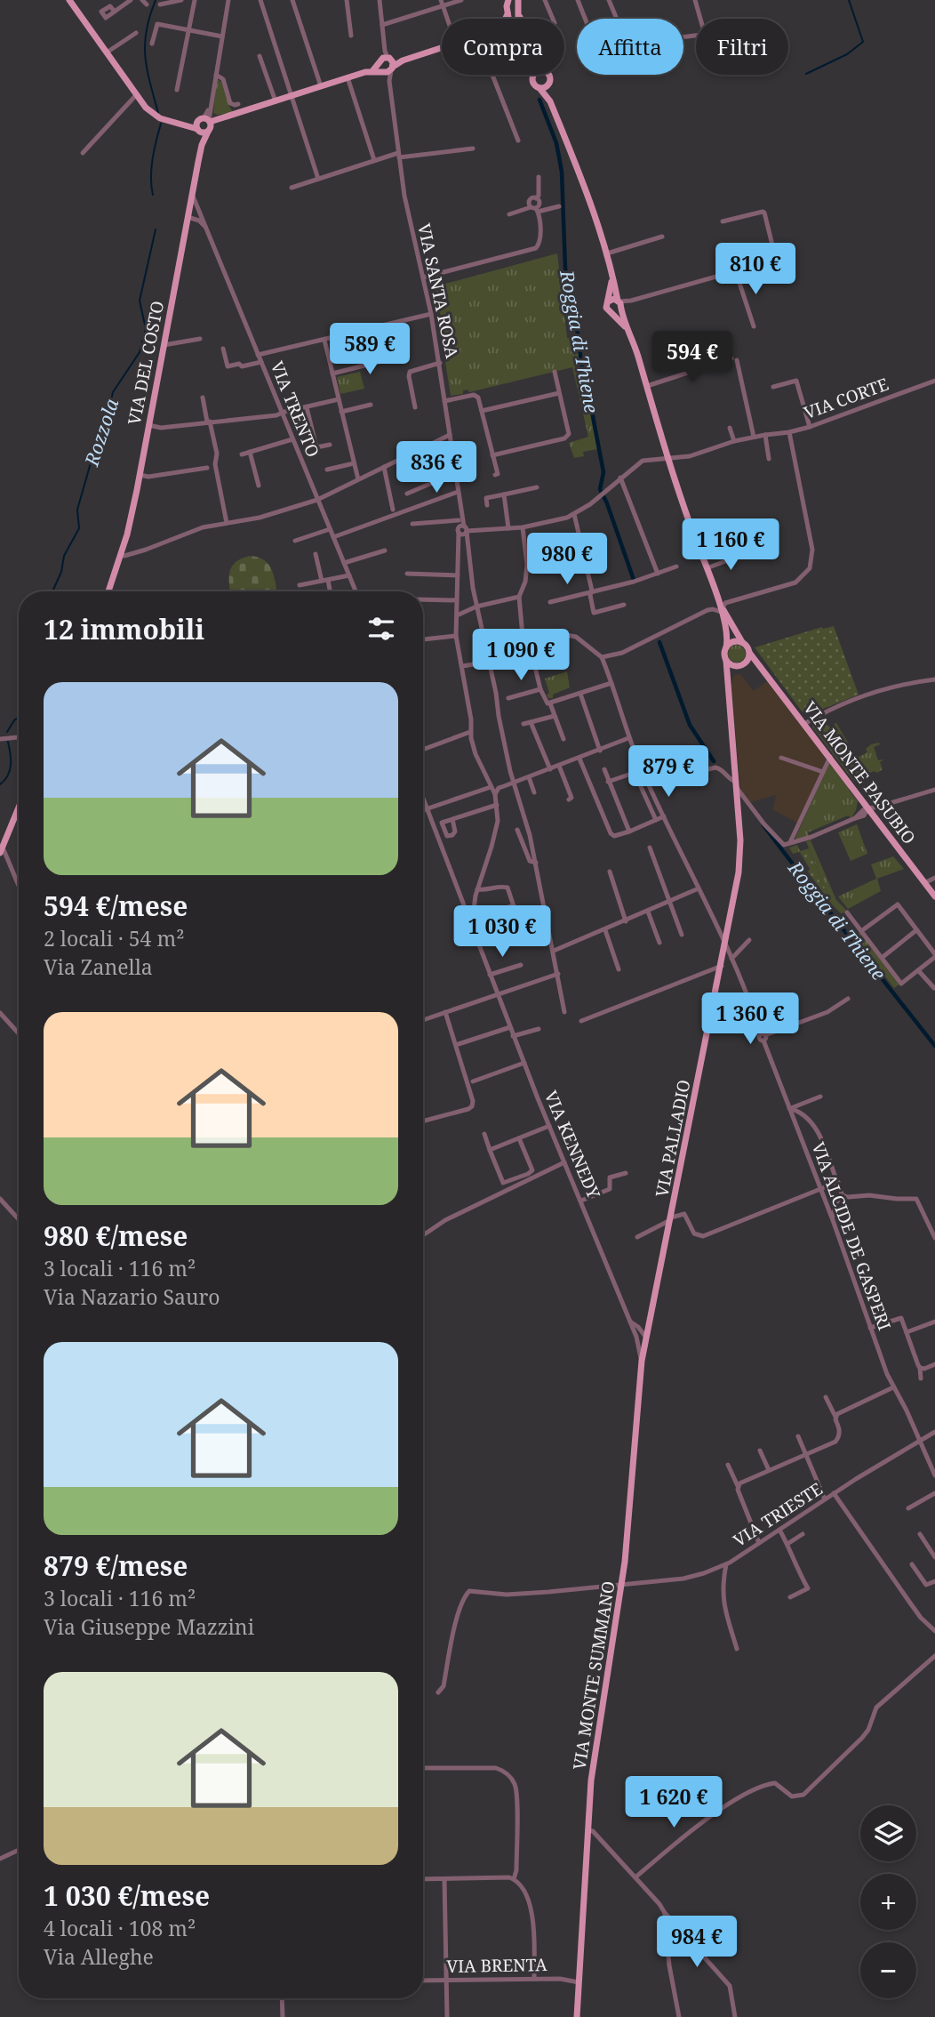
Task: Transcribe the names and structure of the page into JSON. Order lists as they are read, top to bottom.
{
  "streets": {
    "main road": [
      "VIA DEL COSTO",
      "VIA MONTE PASUBIO",
      "VIA PALLADIO",
      "VIA MONTE SUMMANO"
    ],
    "street": [
      "VIA SANTA ROSA",
      "VIA CORTE",
      "VIA TRENTO",
      "VIA KENNEDY",
      "VIA ALCIDE DE GASPERI",
      "VIA TRIESTE",
      "VIA BRENTA"
    ]
  },
  "crossings": [
    ["VIA SANTA ROSA", "VIA CORTE"],
    ["VIA DEL COSTO", "VIA TRENTO"],
    ["VIA MONTE PASUBIO", "VIA PALLADIO"],
    ["VIA PALLADIO", "VIA ALCIDE DE GASPERI"],
    ["VIA PALLADIO", "VIA MONTE SUMMANO"],
    ["VIA KENNEDY", "VIA MONTE SUMMANO"],
    ["VIA ALCIDE DE GASPERI", "VIA TRIESTE"],
    ["VIA TRIESTE", "VIA MONTE SUMMANO"],
    ["VIA MONTE SUMMANO", "VIA BRENTA"]
  ],
  "water": ["Roggia di Thiene", "Rozzola"],
  "page": {
    "chip": ["Compra", "Affitta", "Filtri"],
    "price": [
      "810 €",
      "589 €",
      "594 €",
      "836 €",
      "1 160 €",
      "980 €",
      "1 090 €",
      "879 €",
      "1 030 €",
      "1 360 €",
      "1 620 €",
      "984 €"
    ],
    "heading": "12 immobili",
    "list": [
      {
        "name": "594 €/mese",
        "note": "2 locali · 54 m² · Via Zanella"
      },
      {
        "name": "980 €/mese",
        "note": "3 locali · 116 m² · Via Nazario Sauro"
      },
      {
        "name": "879 €/mese",
        "note": "3 locali · 116 m² · Via Giuseppe Mazzini"
      },
      {
        "name": "1 030 €/mese",
        "note": "4 locali · 108 m² · Via Alleghe"
      }
    ],
    "map_buttons": ["+", "−"]
  }
}
